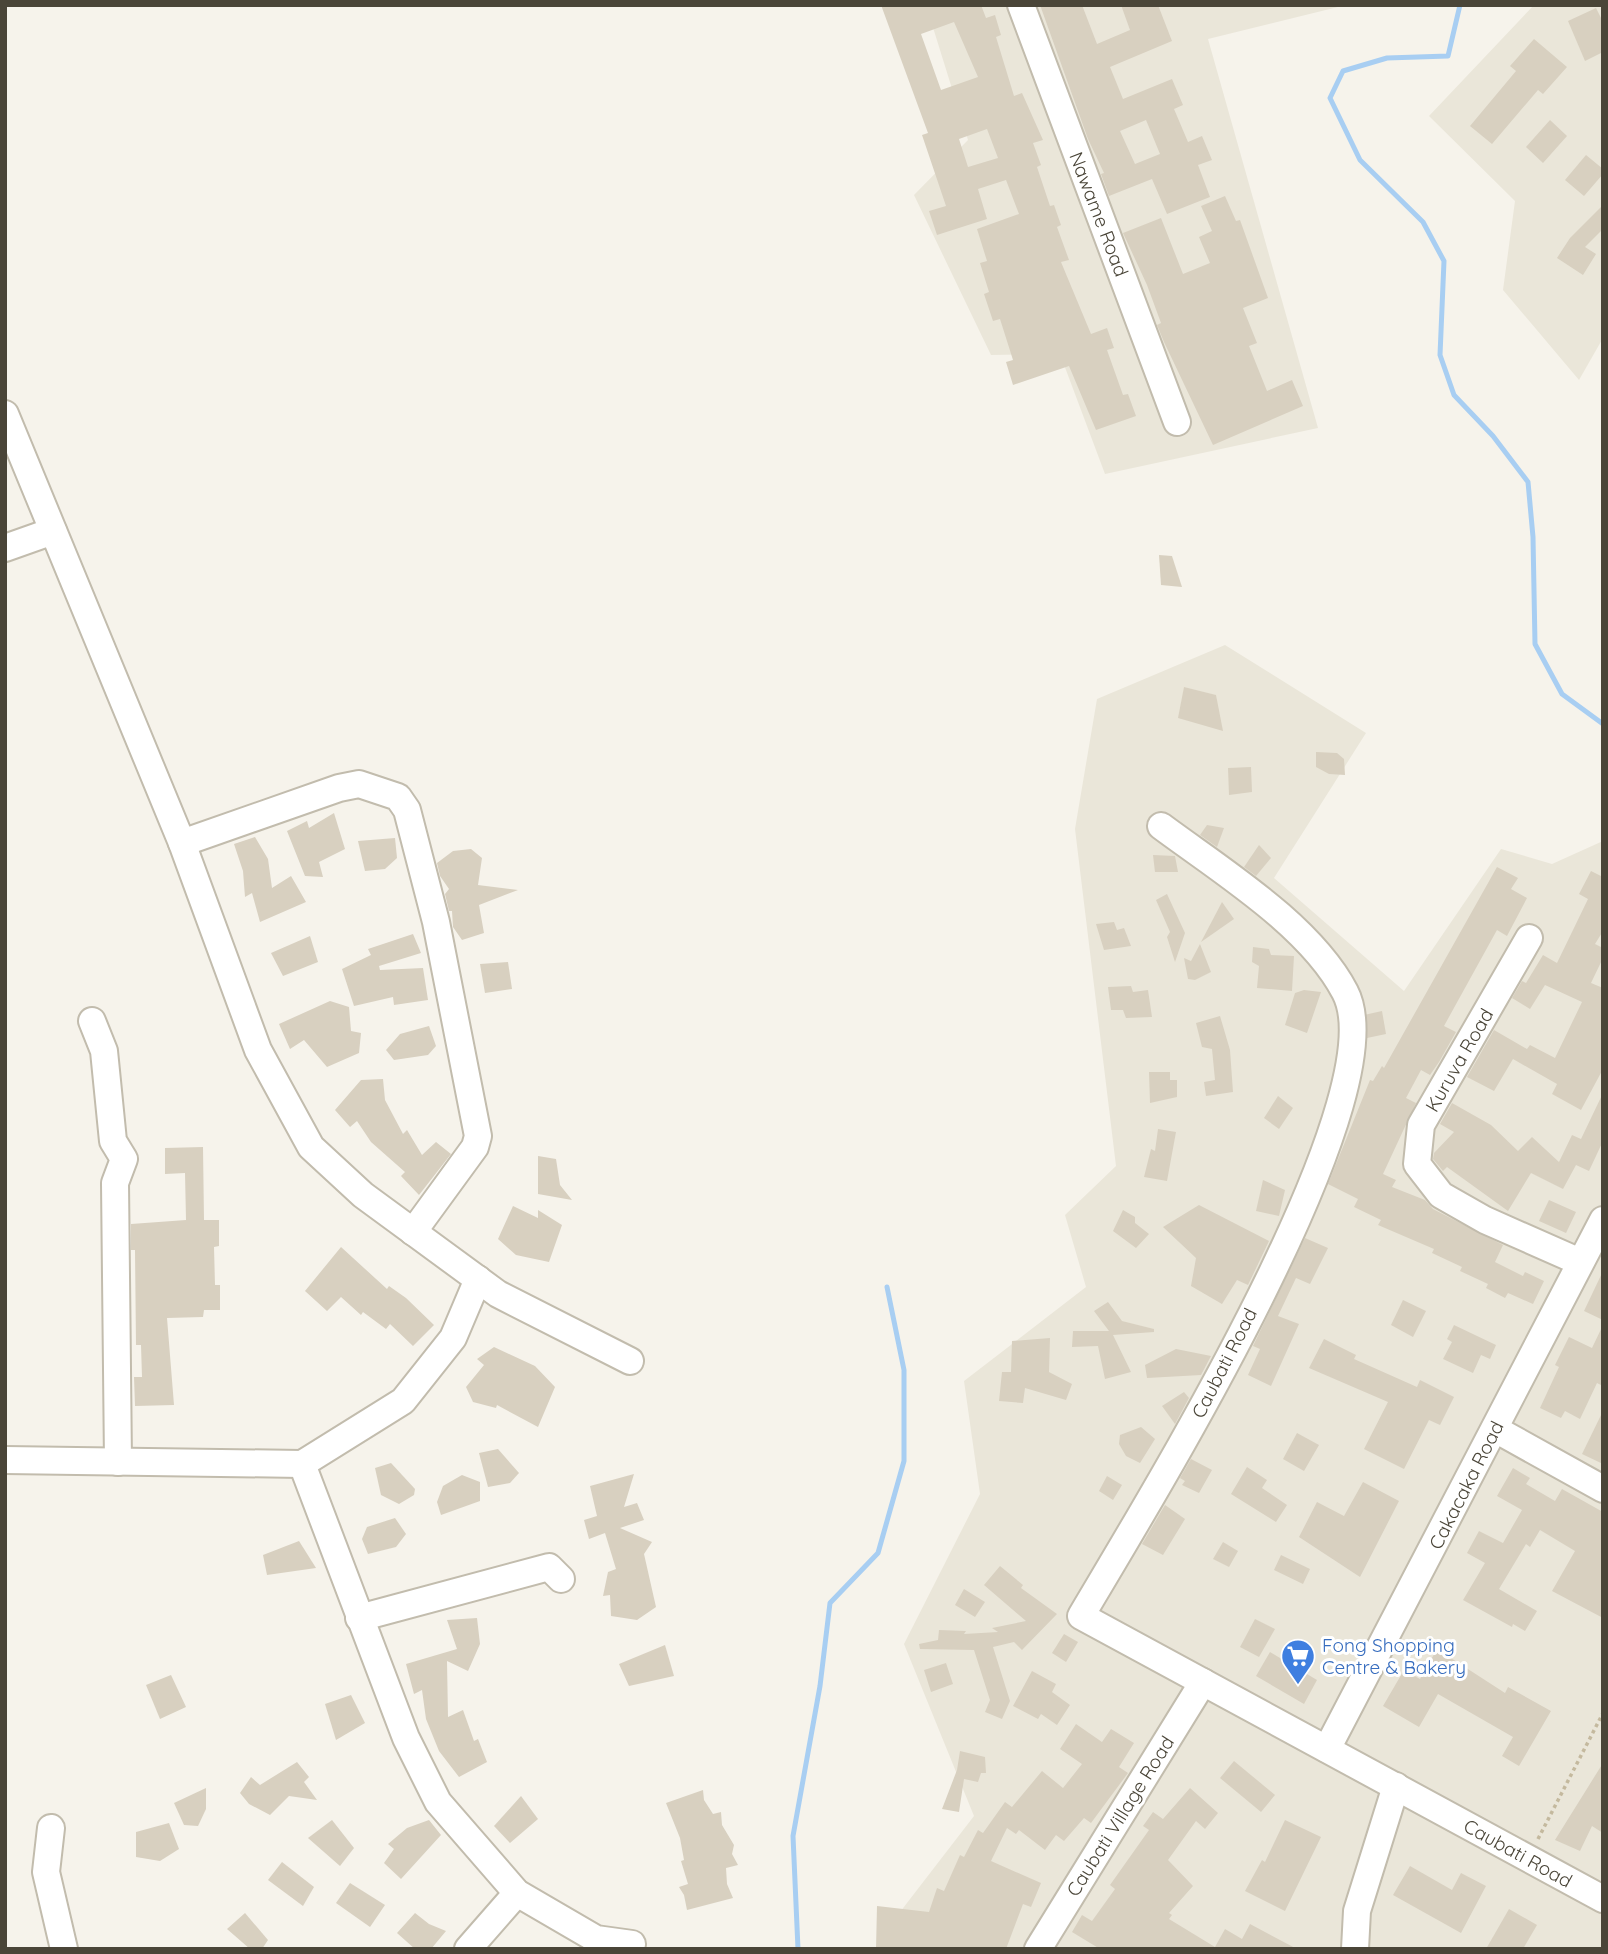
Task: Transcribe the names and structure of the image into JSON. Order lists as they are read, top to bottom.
{
  "streets": {
    "street": [
      "Nawame Road",
      "Kuruva Road",
      "Caubati Road",
      "Cakacaka Road",
      "Caubati Village Road"
    ]
  },
  "crossings": [
    ["Kuruva Road", "Cakacaka Road"],
    ["Caubati Road", "Cakacaka Road"],
    ["Caubati Road", "Caubati Village Road"]
  ],
  "places": {
    "supermarket": ["Fong Shopping Centre & Bakery"]
  }
}
